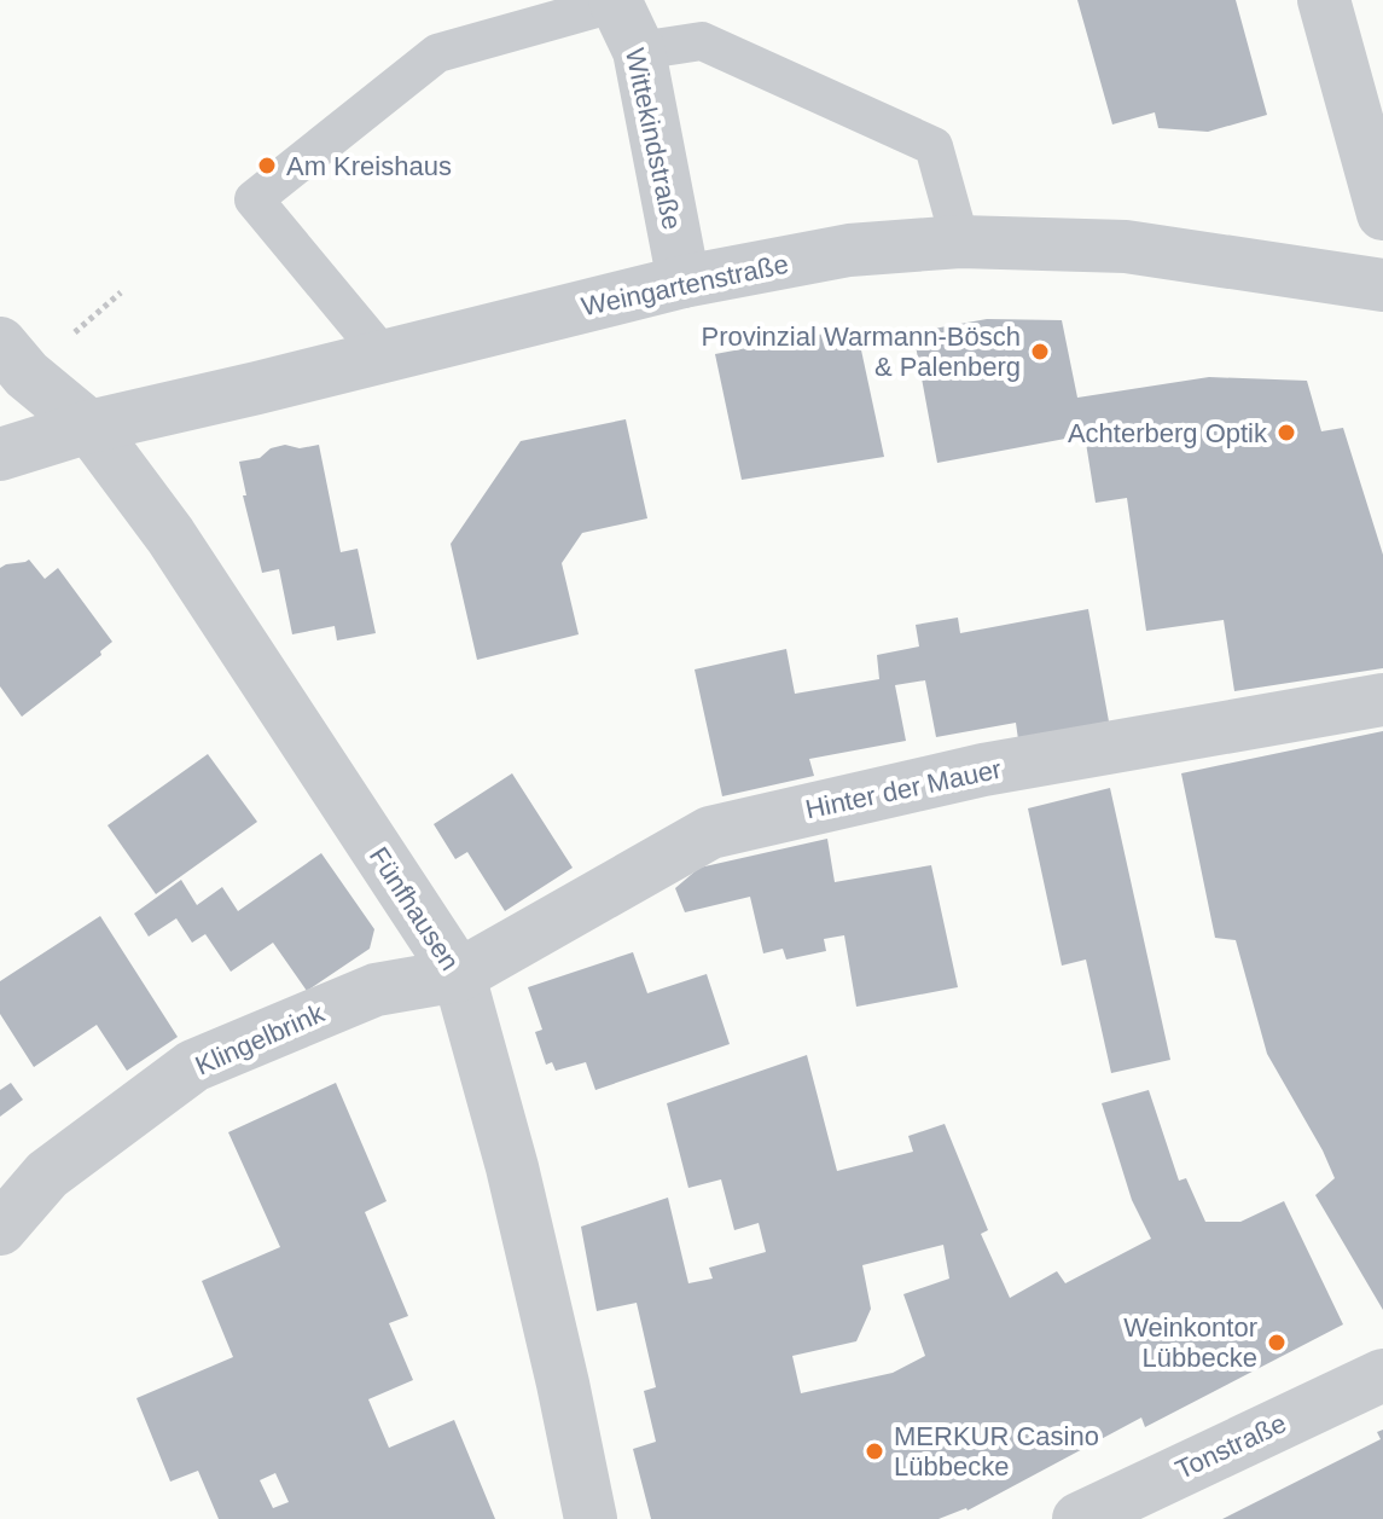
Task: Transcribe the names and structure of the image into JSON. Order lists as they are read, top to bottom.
{
  "streets": {
    "street": [
      "Wittekindstraße",
      "Weingartenstraße",
      "Hinter der Mauer",
      "Fünfhausen",
      "Klingelbrink",
      "Tonstraße"
    ]
  },
  "crossings": [
    ["Wittekindstraße", "Weingartenstraße"],
    ["Weingartenstraße", "Fünfhausen"],
    ["Hinter der Mauer", "Fünfhausen"],
    ["Hinter der Mauer", "Klingelbrink"],
    ["Fünfhausen", "Klingelbrink"]
  ],
  "places": [
    "Am Kreishaus",
    "Provinzial Warmann-Bösch & Palenberg",
    "Achterberg Optik",
    "Weinkontor Lübbecke",
    "MERKUR Casino Lübbecke"
  ]
}
